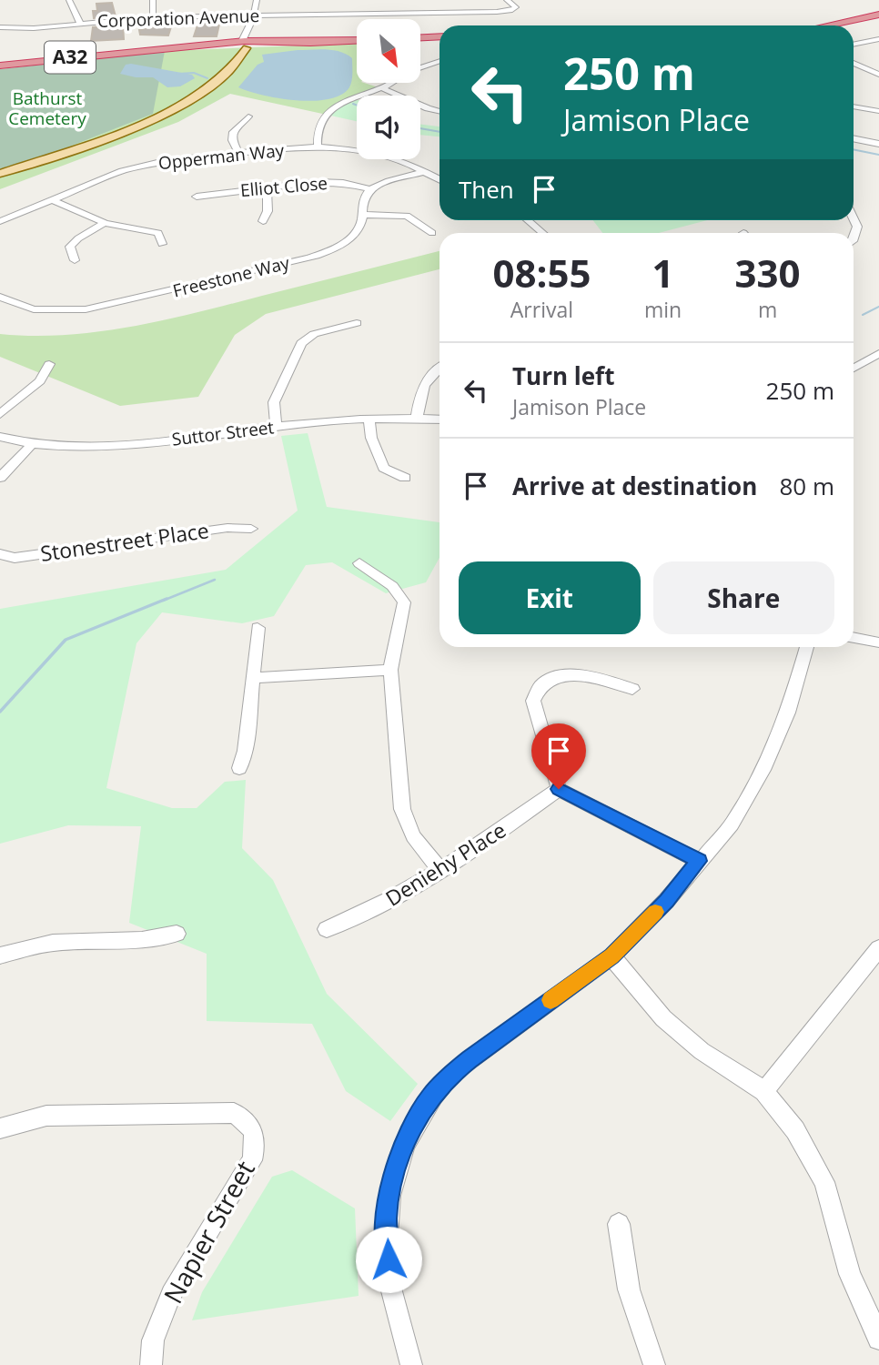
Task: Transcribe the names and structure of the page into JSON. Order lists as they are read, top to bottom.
{
  "streets": {
    "highway": ["A32"],
    "street": [
      "Corporation Avenue",
      "Opperman Way",
      "Elliot Close",
      "Freestone Way",
      "Suttor Street",
      "Stonestreet Place",
      "Deniehy Place",
      "Napier Street"
    ]
  },
  "crossings": [
    ["Elliot Close", "Freestone Way"]
  ],
  "parks": ["Bathurst Cemetery"],
  "north": "bottom right",
  "page": {
    "turn": ["250 m", "Jamison Place"],
    "then": "Then",
    "eta": [
      "08:55",
      "Arrival",
      "1",
      "min",
      "330",
      "m"
    ],
    "list": [
      {
        "name": "Turn left",
        "note": "Jamison Place",
        "value": "250 m"
      },
      {
        "name": "Arrive at destination",
        "value": "80 m"
      }
    ],
    "buttons": ["Exit", "Share"]
  }
}
